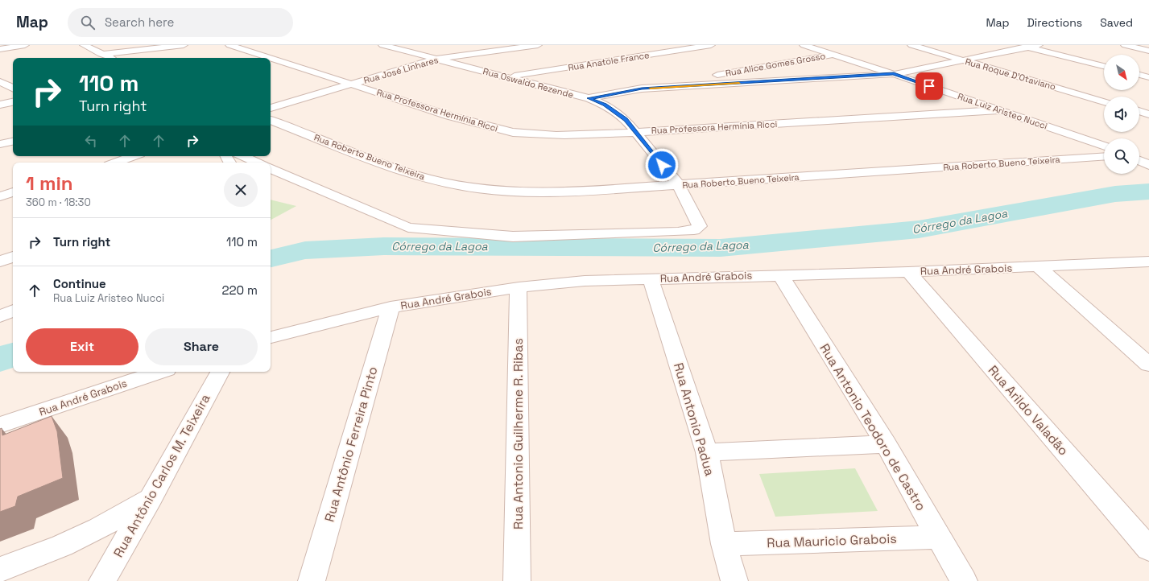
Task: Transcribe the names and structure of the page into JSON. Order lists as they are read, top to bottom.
{
  "streets": {
    "street": [
      "Rua Anatole France",
      "Rua Alice Gomes Grosso",
      "Rua José Linhares",
      "Rua Roque D'Otaviano",
      "Rua Oswaldo Rezende",
      "Rua Professora Hermínia Ricci",
      "Rua Luiz Aristeo Nucci",
      "Rua Roberto Bueno Teixeira",
      "Rua André Grabois",
      "Rua Arildo Valadão",
      "Rua Antonio Padua",
      "Rua Antonio Teodoro de Castro",
      "Rua Antonio Guilherme R. Ribas",
      "Rua Antônio Ferreira Pinto",
      "Rua Antônio Carlos M. Teixeira",
      "Rua Mauricio Grabois"
    ]
  },
  "crossings": [
    ["Rua Anatole France", "Rua Oswaldo Rezende"],
    ["Rua Alice Gomes Grosso", "Rua Luiz Aristeo Nucci"],
    ["Rua José Linhares", "Rua Oswaldo Rezende"],
    ["Rua José Linhares", "Rua Professora Hermínia Ricci"],
    ["Rua Oswaldo Rezende", "Rua Professora Hermínia Ricci"],
    ["Rua Oswaldo Rezende", "Rua Roberto Bueno Teixeira"],
    ["Rua Professora Hermínia Ricci", "Rua Luiz Aristeo Nucci"],
    ["Rua André Grabois", "Rua Arildo Valadão"],
    ["Rua André Grabois", "Rua Antonio Padua"],
    ["Rua André Grabois", "Rua Antonio Teodoro de Castro"],
    ["Rua André Grabois", "Rua Antonio Guilherme R. Ribas"],
    ["Rua André Grabois", "Rua Antônio Ferreira Pinto"],
    ["Rua Antonio Padua", "Rua Mauricio Grabois"],
    ["Rua Antonio Teodoro de Castro", "Rua Mauricio Grabois"]
  ],
  "water": ["Córrego da Lagoa"],
  "north": "bottom right",
  "page": {
    "header": "Map",
    "search": "Search here",
    "nav": ["Map", "Directions", "Saved"],
    "turn": ["110 m", "Turn right"],
    "heading": ["1 min", "360 m · 18:30"],
    "list": [
      {
        "name": "Turn right",
        "value": "110 m"
      },
      {
        "name": "Continue",
        "note": "Rua Luiz Aristeo Nucci",
        "value": "220 m"
      }
    ],
    "buttons": ["Exit", "Share"]
  }
}
